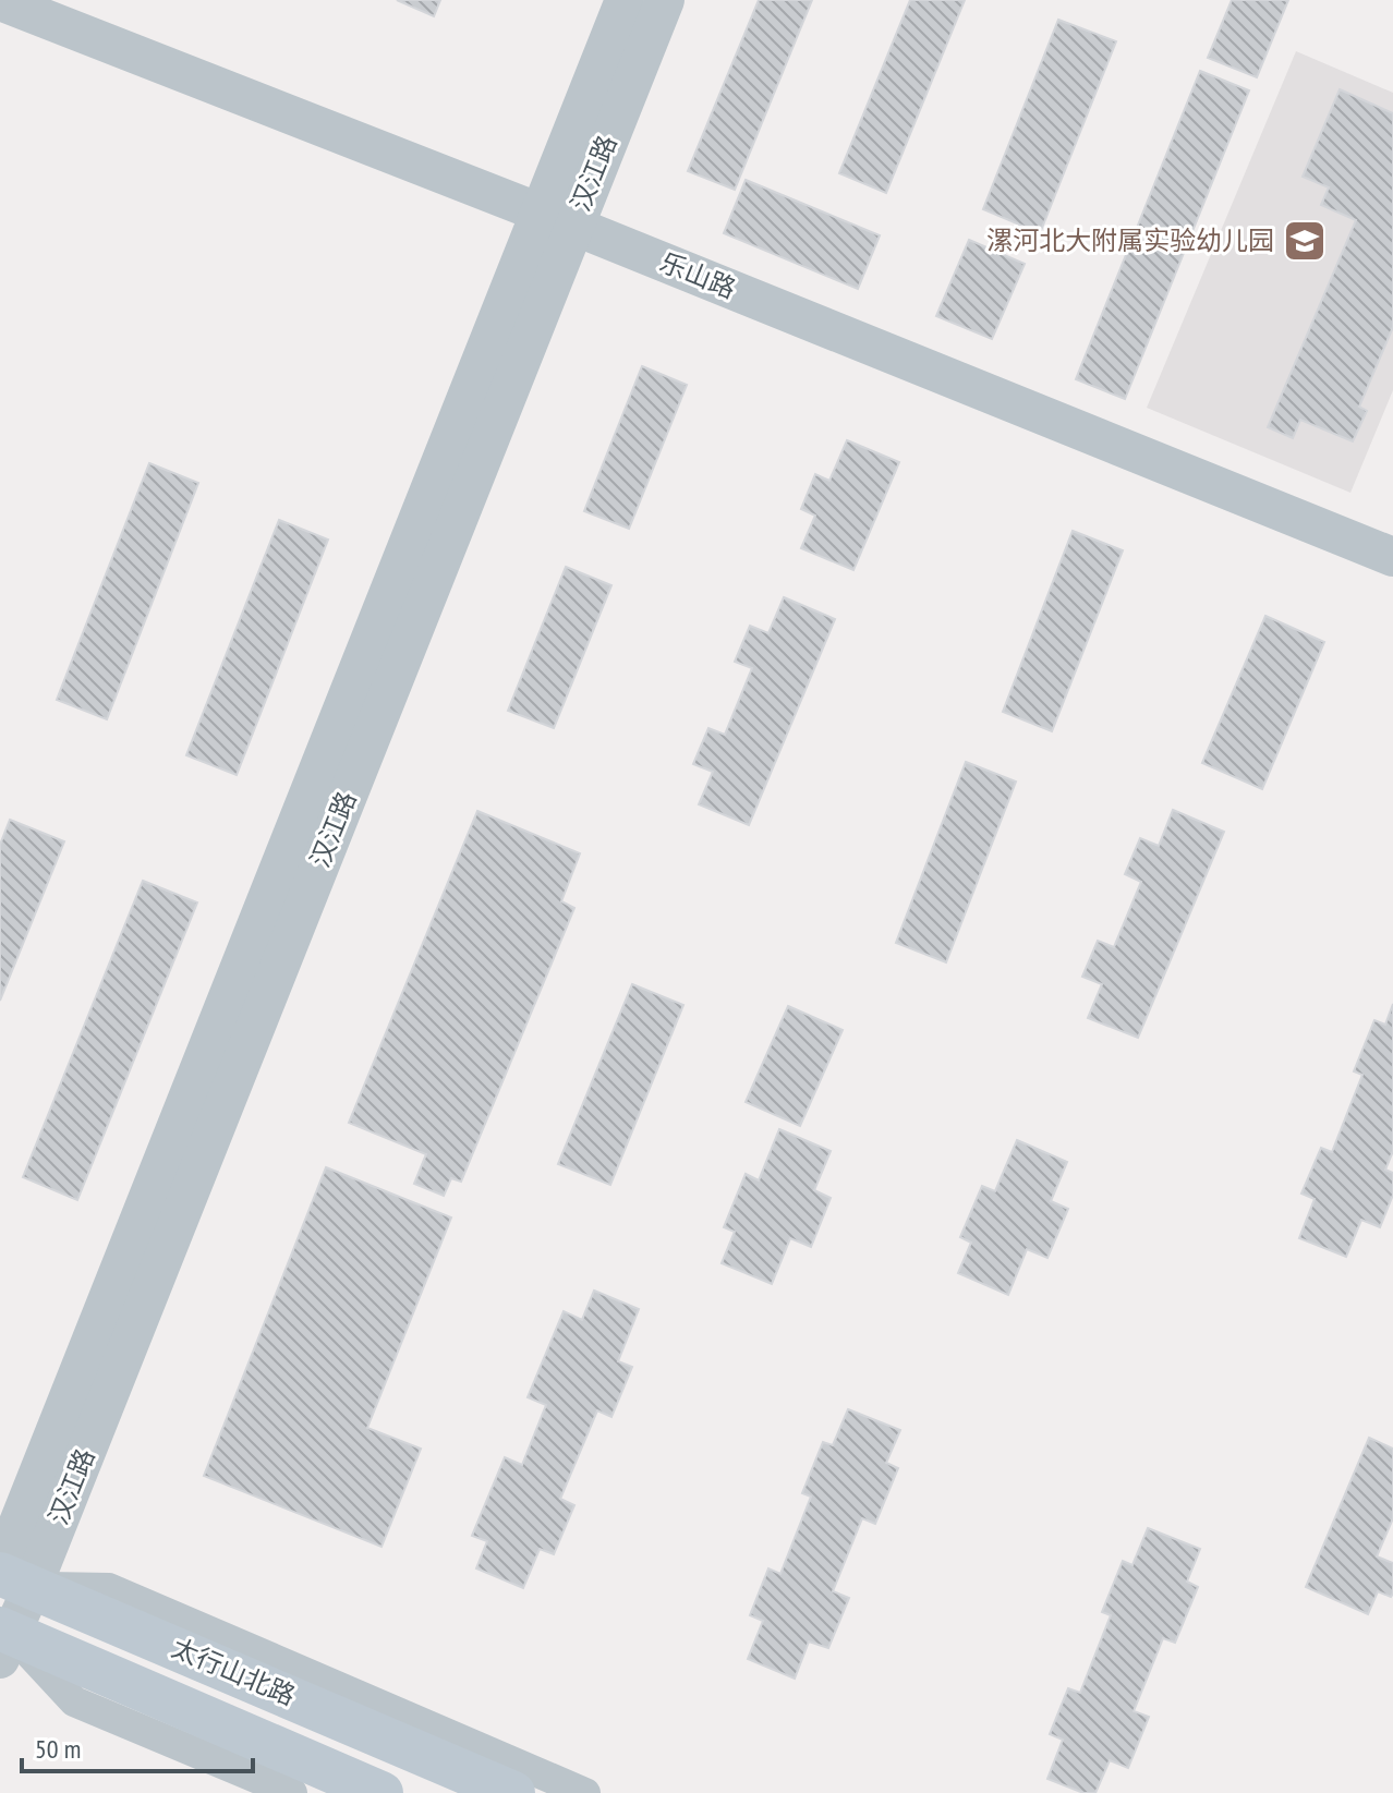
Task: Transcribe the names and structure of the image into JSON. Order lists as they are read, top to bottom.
{
  "streets": {
    "main road": ["太行山北路"],
    "street": ["汉江路", "乐山路"]
  },
  "crossings": [
    ["汉江路", "乐山路"],
    ["汉江路", "太行山北路"]
  ],
  "places": {
    "school or university": ["漯河北大附属实验幼儿园"]
  },
  "scale_bar": "50 m"
}
